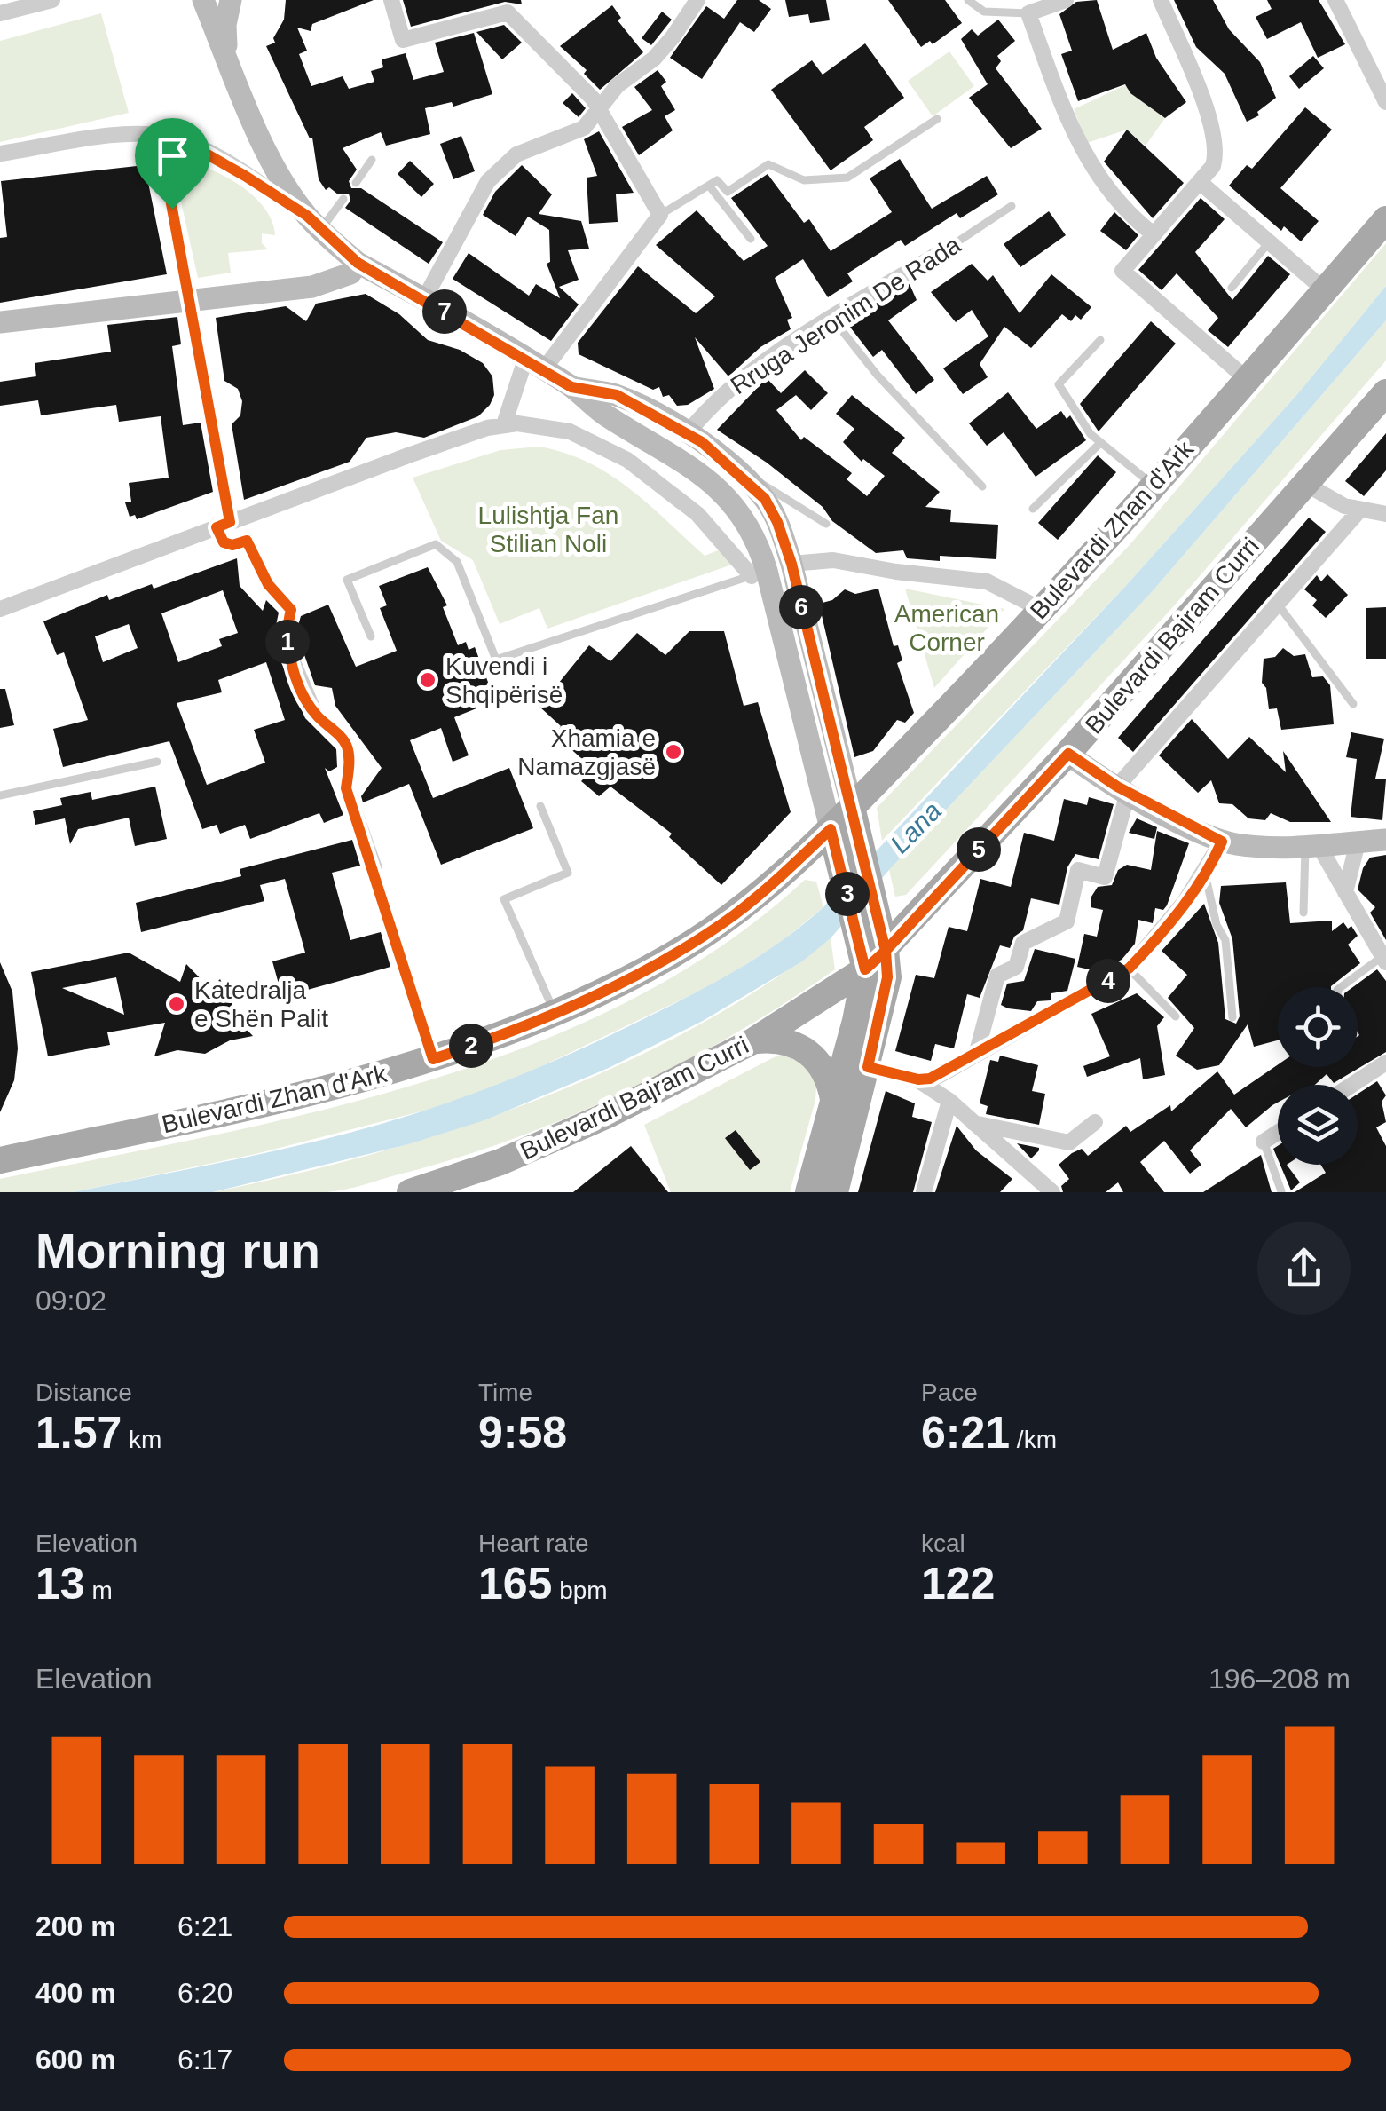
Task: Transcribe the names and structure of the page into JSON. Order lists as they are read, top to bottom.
{
  "streets": {
    "main road": ["Bulevardi Zhan d'Ark", "Bulevardi Bajram Curri"],
    "street": ["Rruga Jeronim De Rada"]
  },
  "water": ["Lana"],
  "parks": ["Lulishtja Fan Stilian Noli", "American Corner"],
  "places": ["Kuvendi i Shqipërisë", "Xhamia e Namazgjasë", "Katedralja e Shën Palit"],
  "page": {
    "pins": [
      "7",
      "6",
      "1",
      "5",
      "3",
      "4",
      "2"
    ],
    "heading": ["Morning run", "09:02"],
    "stats": [
      ["Distance", "1.57 km"],
      ["Time", "9:58"],
      ["Pace", "6:21 /km"],
      ["Elevation", "13 m"],
      ["Heart rate", "165 bpm"],
      ["kcal", "122"]
    ],
    "chart": ["Elevation", "196–208 m"],
    "list": [
      {
        "name": "200 m",
        "note": "6:21"
      },
      {
        "name": "400 m",
        "note": "6:20"
      },
      {
        "name": "600 m",
        "note": "6:17"
      }
    ]
  }
}
